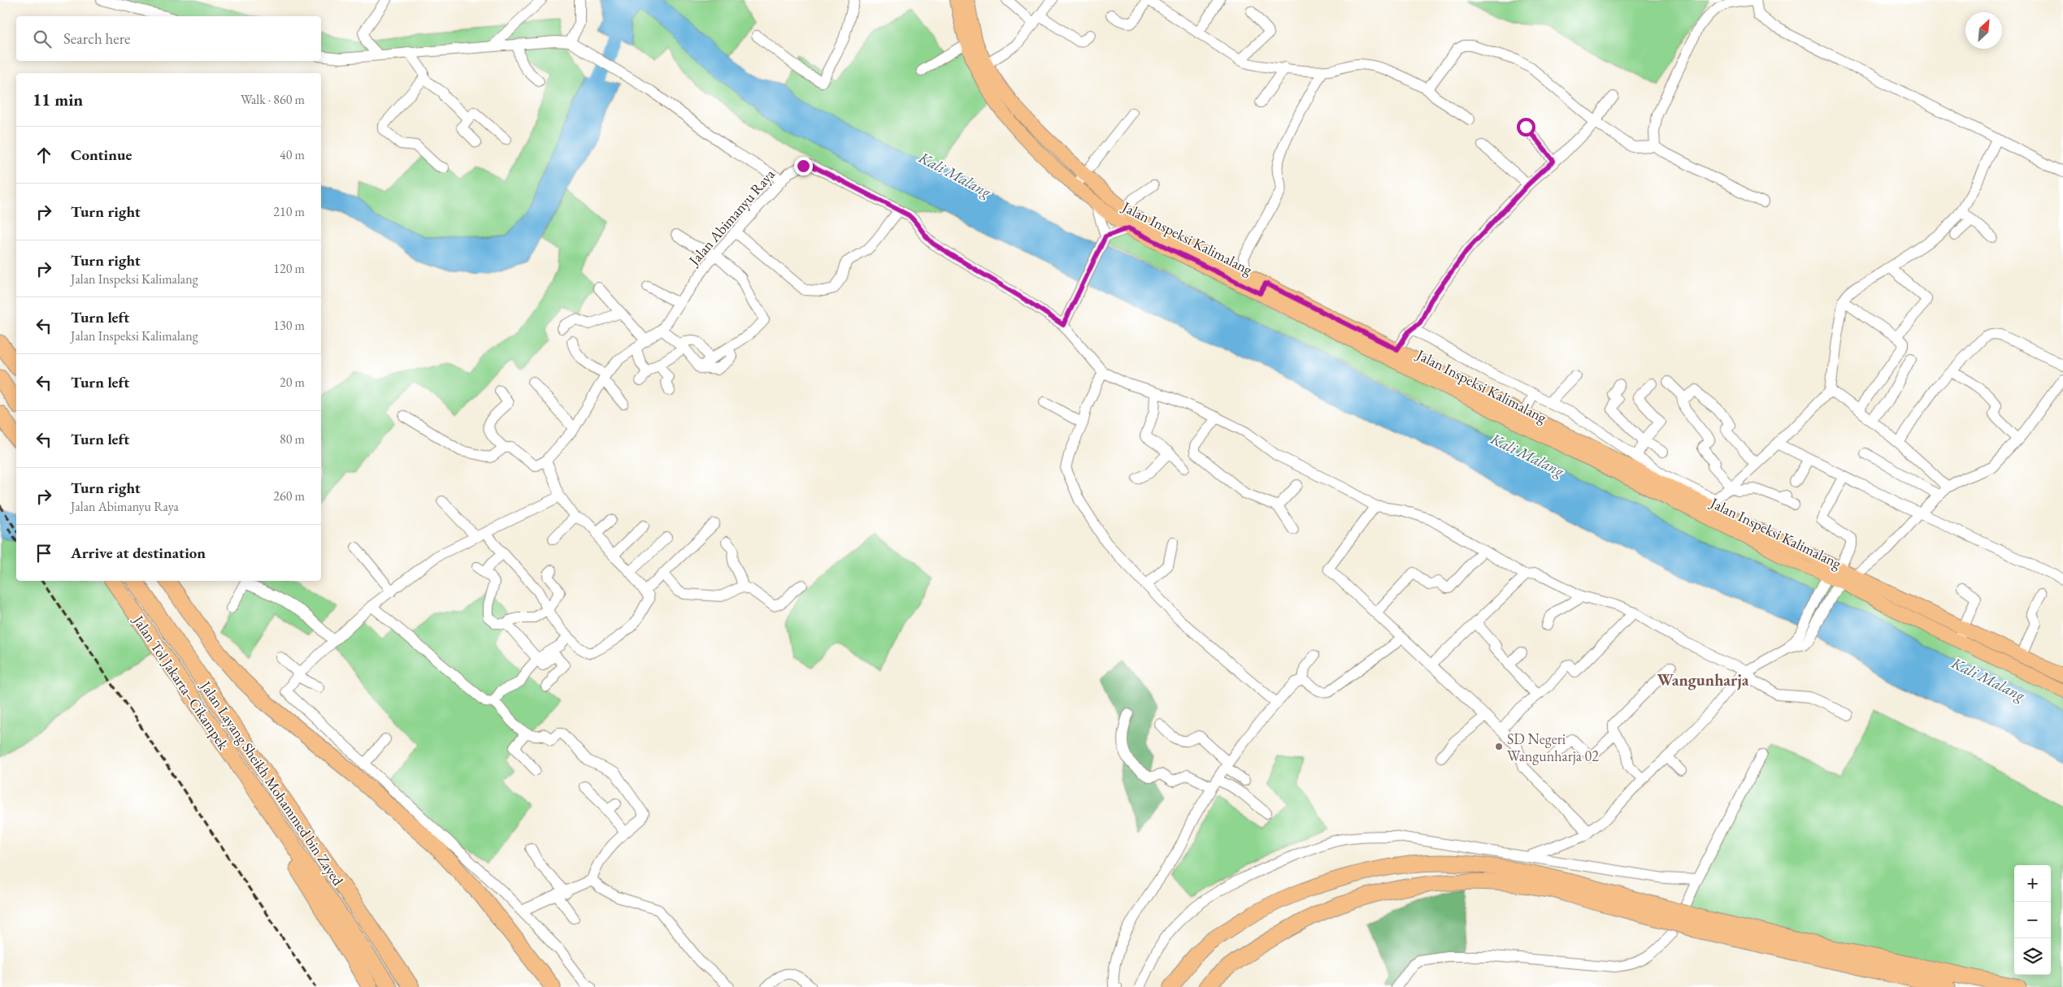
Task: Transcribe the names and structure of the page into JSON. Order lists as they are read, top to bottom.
{
  "streets": {
    "highway": ["Jalan Tol Jakarta–Cikampek", "Jalan Layang Sheikh Mohammed bin Zayed"],
    "main road": ["Jalan Inspeksi Kalimalang"],
    "street": ["Jalan Abimanyu Raya"]
  },
  "crossings": [
    ["Jalan Tol Jakarta–Cikampek", "Jalan Layang Sheikh Mohammed bin Zayed"]
  ],
  "districts": ["Wangunharja"],
  "water": ["Kali Malang"],
  "places": ["SD Negeri Wangunharja 02"],
  "north": "top right",
  "page": {
    "search": "Search here",
    "heading": ["11 min", "Walk · 860 m"],
    "list": [
      ["Continue", "40 m"],
      ["Turn right", "210 m"],
      ["Turn right", "Jalan Inspeksi Kalimalang", "120 m"],
      ["Turn left", "Jalan Inspeksi Kalimalang", "130 m"],
      ["Turn left", "20 m"],
      ["Turn left", "80 m"],
      ["Turn right", "Jalan Abimanyu Raya", "260 m"],
      "Arrive at destination"
    ],
    "map_buttons": ["+", "−"]
  }
}
